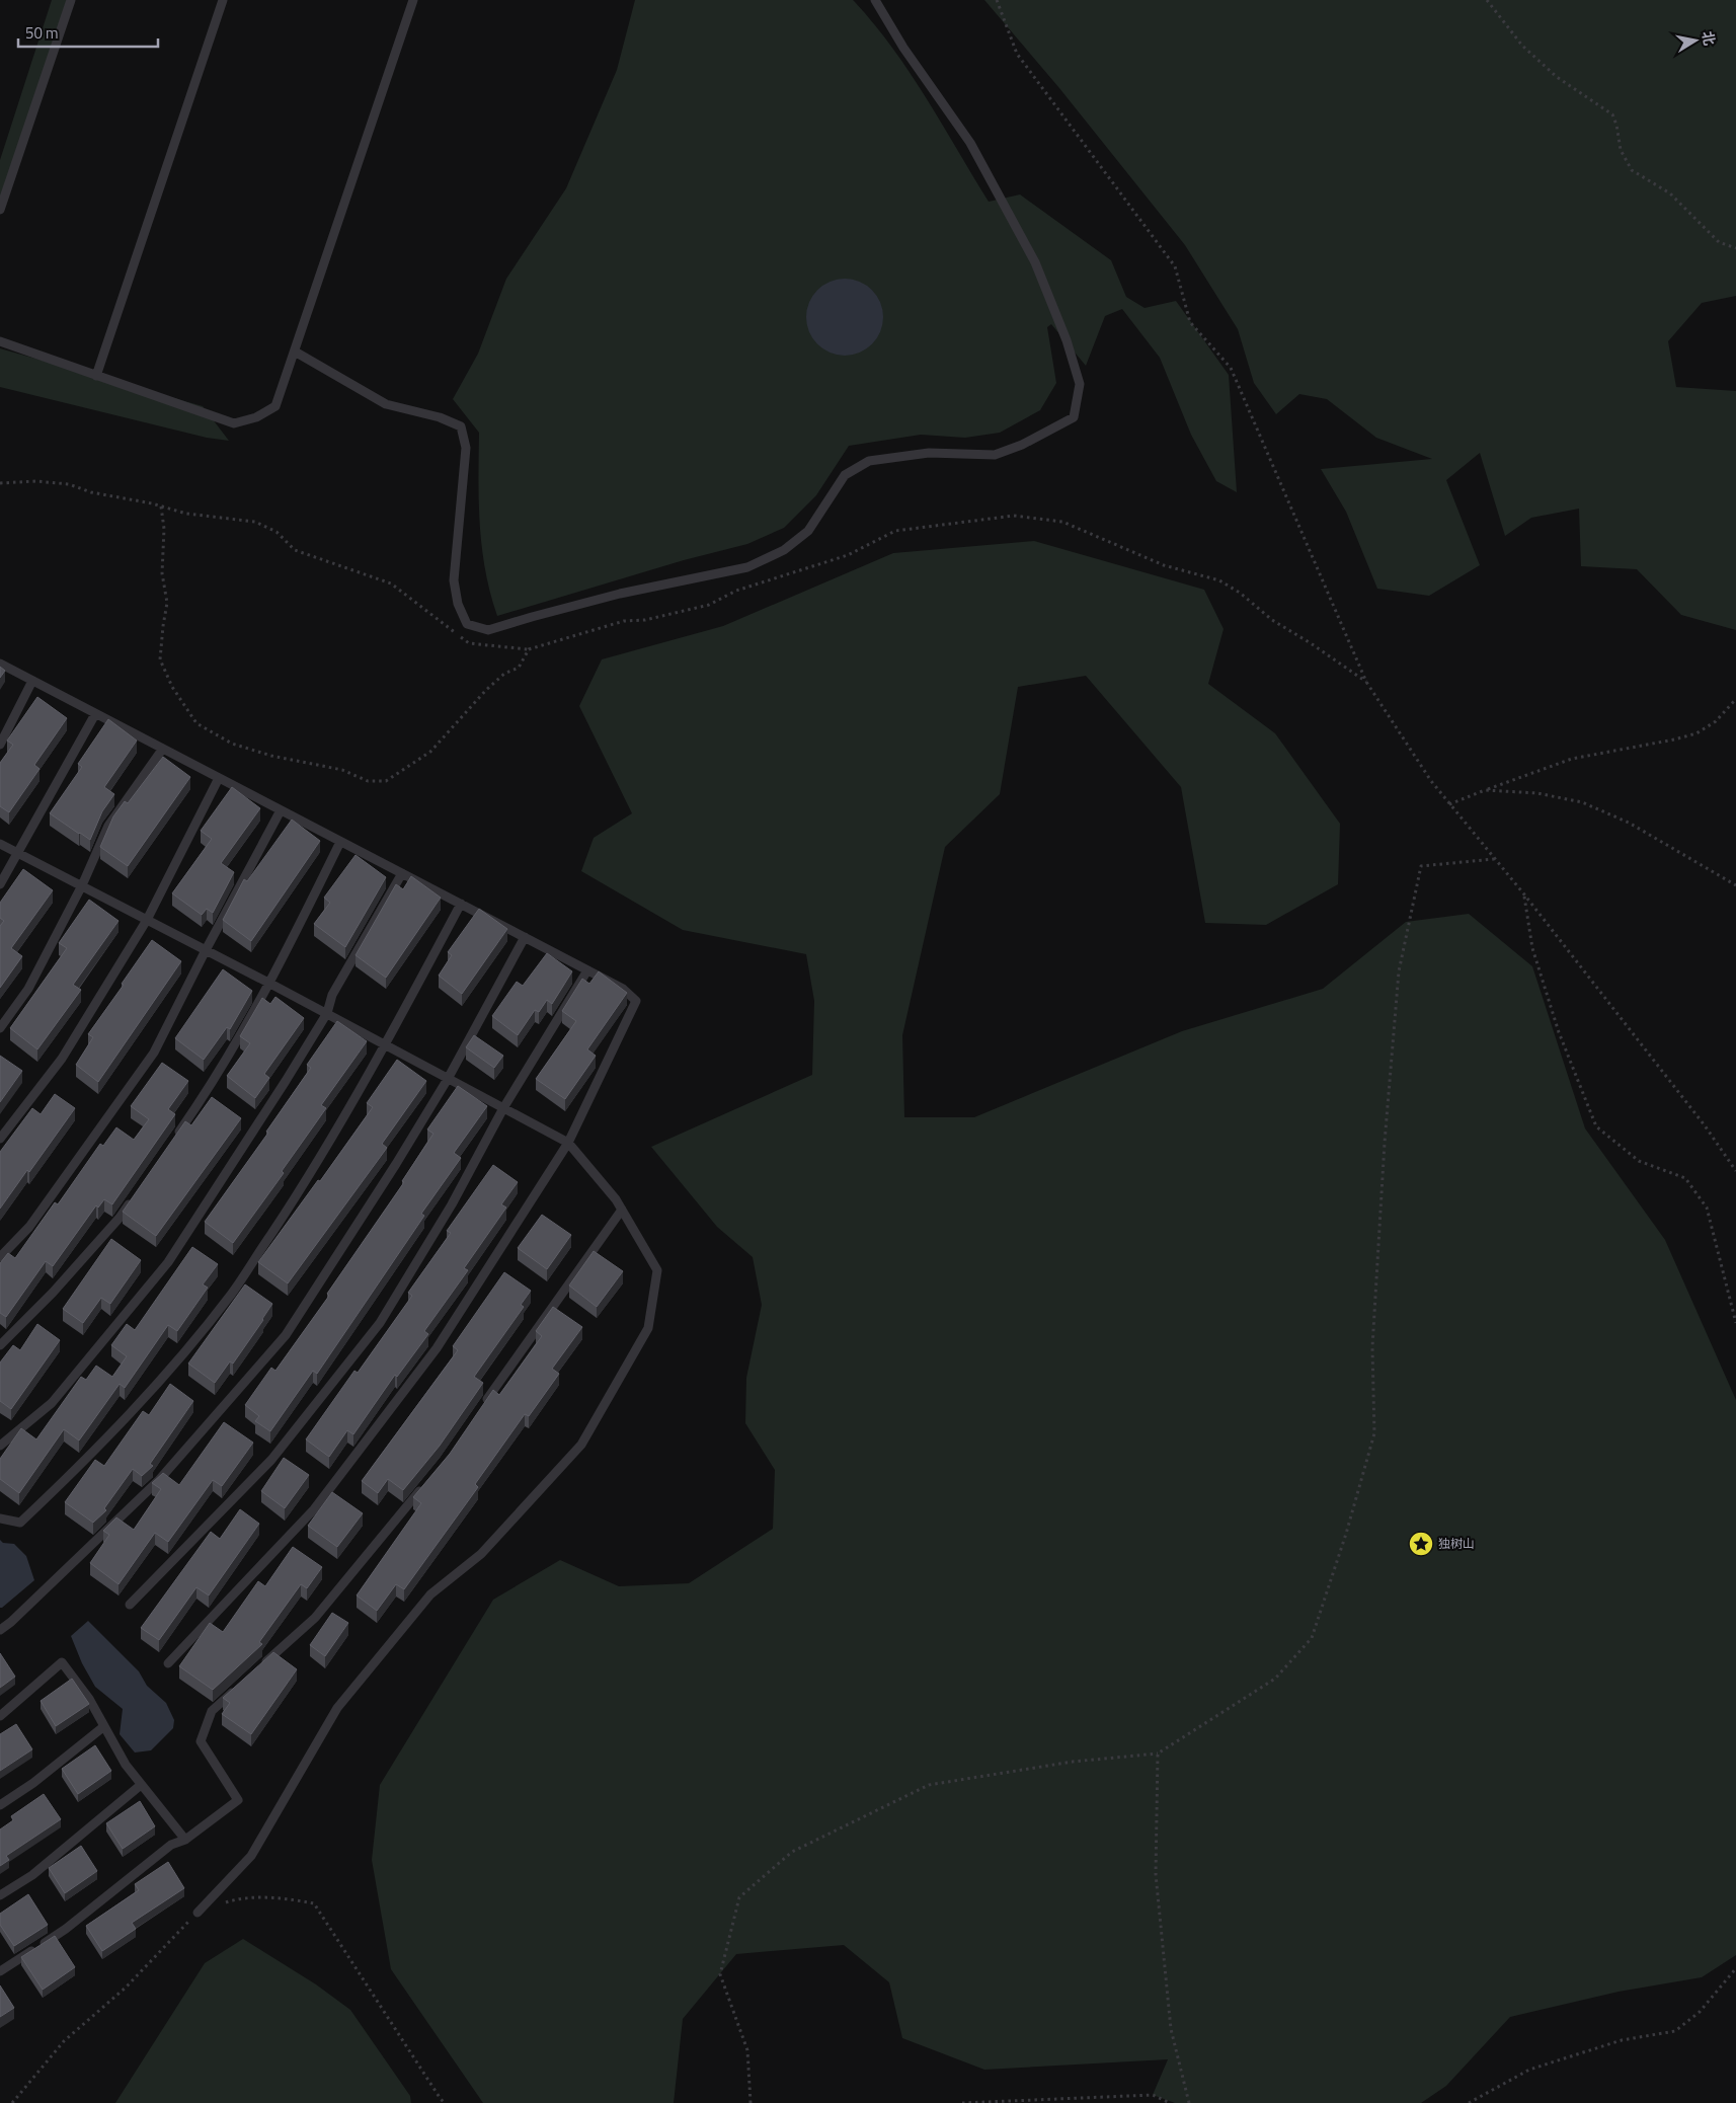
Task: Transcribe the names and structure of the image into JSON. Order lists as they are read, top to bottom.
{
  "places": {
    "place": ["独树山"]
  },
  "scale_bar": "50 m",
  "north": "right"
}
